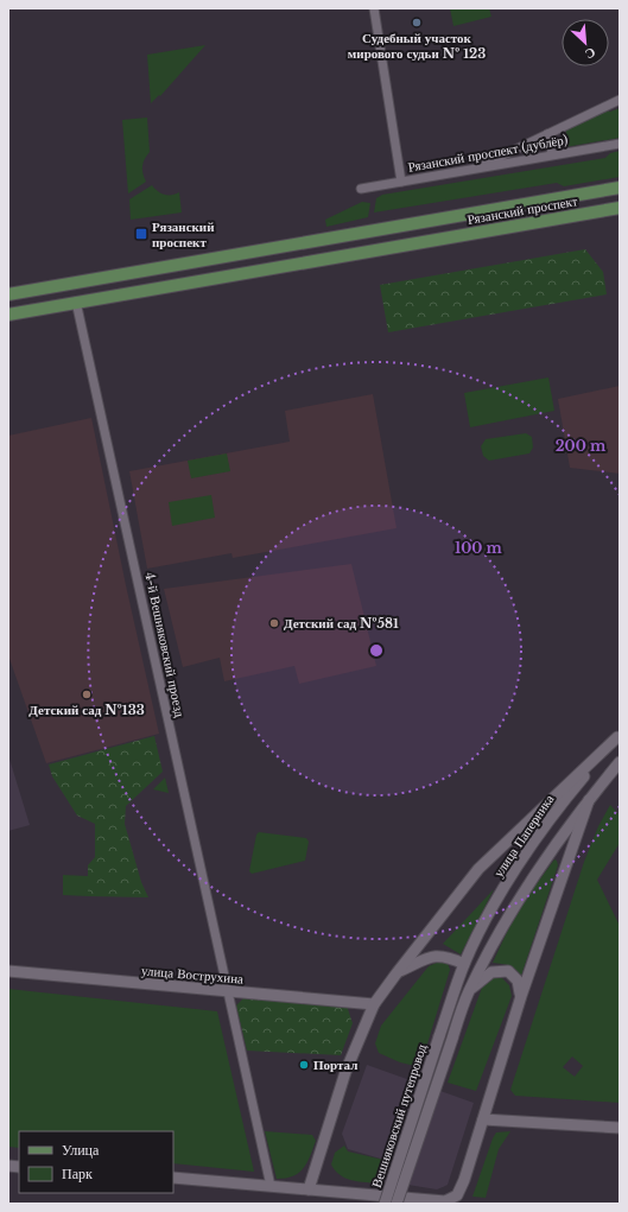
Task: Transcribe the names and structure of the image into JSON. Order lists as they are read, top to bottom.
{
  "streets": {
    "main road": ["Рязанский проспект"],
    "street": [
      "Рязанский проспект (дублёр)",
      "4-й Вешняковский проезд",
      "улица Паперника",
      "улица Вострухина",
      "Вешняковский путепровод"
    ]
  },
  "crossings": [
    ["Рязанский проспект", "4-й Вешняковский проезд"],
    ["4-й Вешняковский проезд", "улица Вострухина"],
    ["улица Паперника", "Вешняковский путепровод"]
  ],
  "places": {
    "other": [
      "Судебный участок мирового судьи № 123",
      "Детский сад №581",
      "Детский сад №133",
      "Портал"
    ],
    "transit": ["Рязанский проспект"]
  },
  "legend": ["Улица", "Парк"],
  "north": "bottom right",
  "rings": ["200 m", "100 m"]
}
